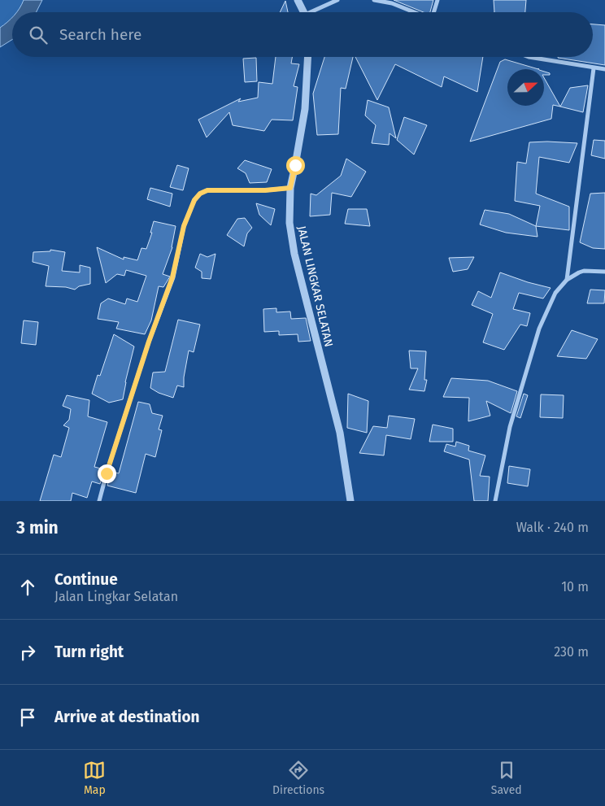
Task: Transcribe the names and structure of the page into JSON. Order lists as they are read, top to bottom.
{
  "streets": {
    "street": ["JALAN LINGKAR SELATAN"]
  },
  "north": "right",
  "page": {
    "search": "Search here",
    "heading": ["3 min", "Walk · 240 m"],
    "list": [
      ["Continue", "Jalan Lingkar Selatan", "10 m"],
      ["Turn right", "230 m"],
      "Arrive at destination"
    ],
    "nav": ["Map", "Directions", "Saved"]
  }
}
